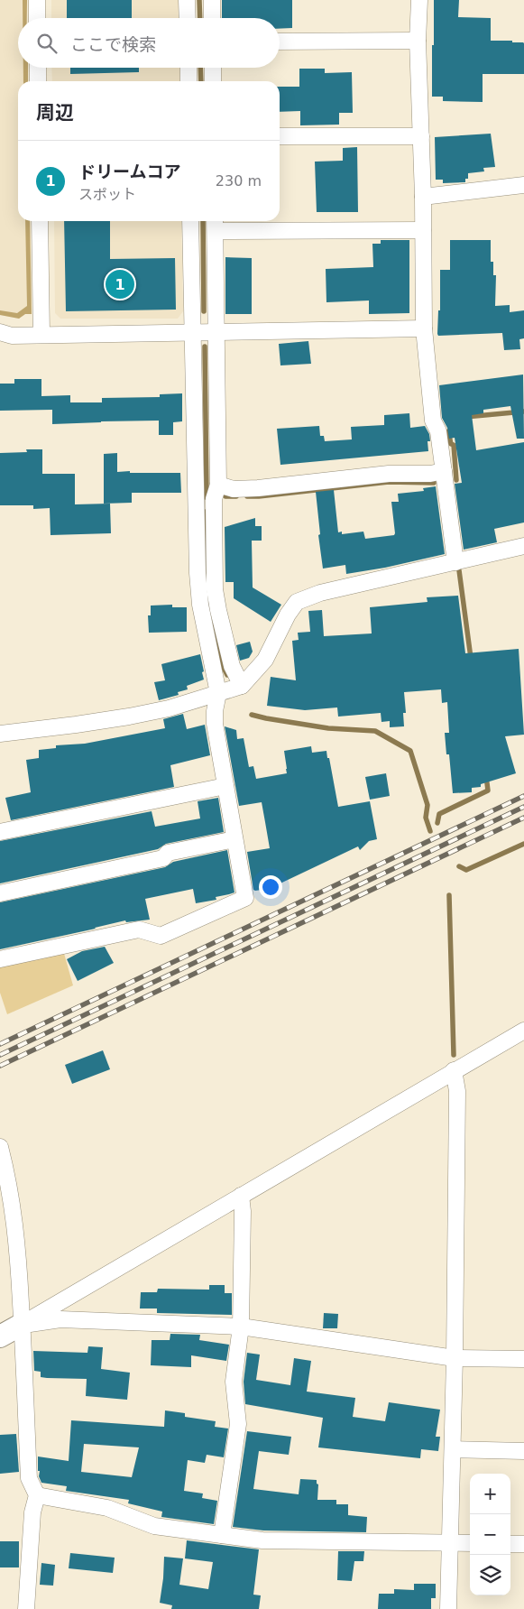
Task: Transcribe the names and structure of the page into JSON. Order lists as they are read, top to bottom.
{
  "page": {
    "search": "ここで検索",
    "heading": "周辺",
    "list": [
      {
        "mark": "1",
        "name": "ドリームコア",
        "note": "スポット",
        "value": "230 m"
      }
    ],
    "pins": "1",
    "map_buttons": ["+", "−"]
  }
}
